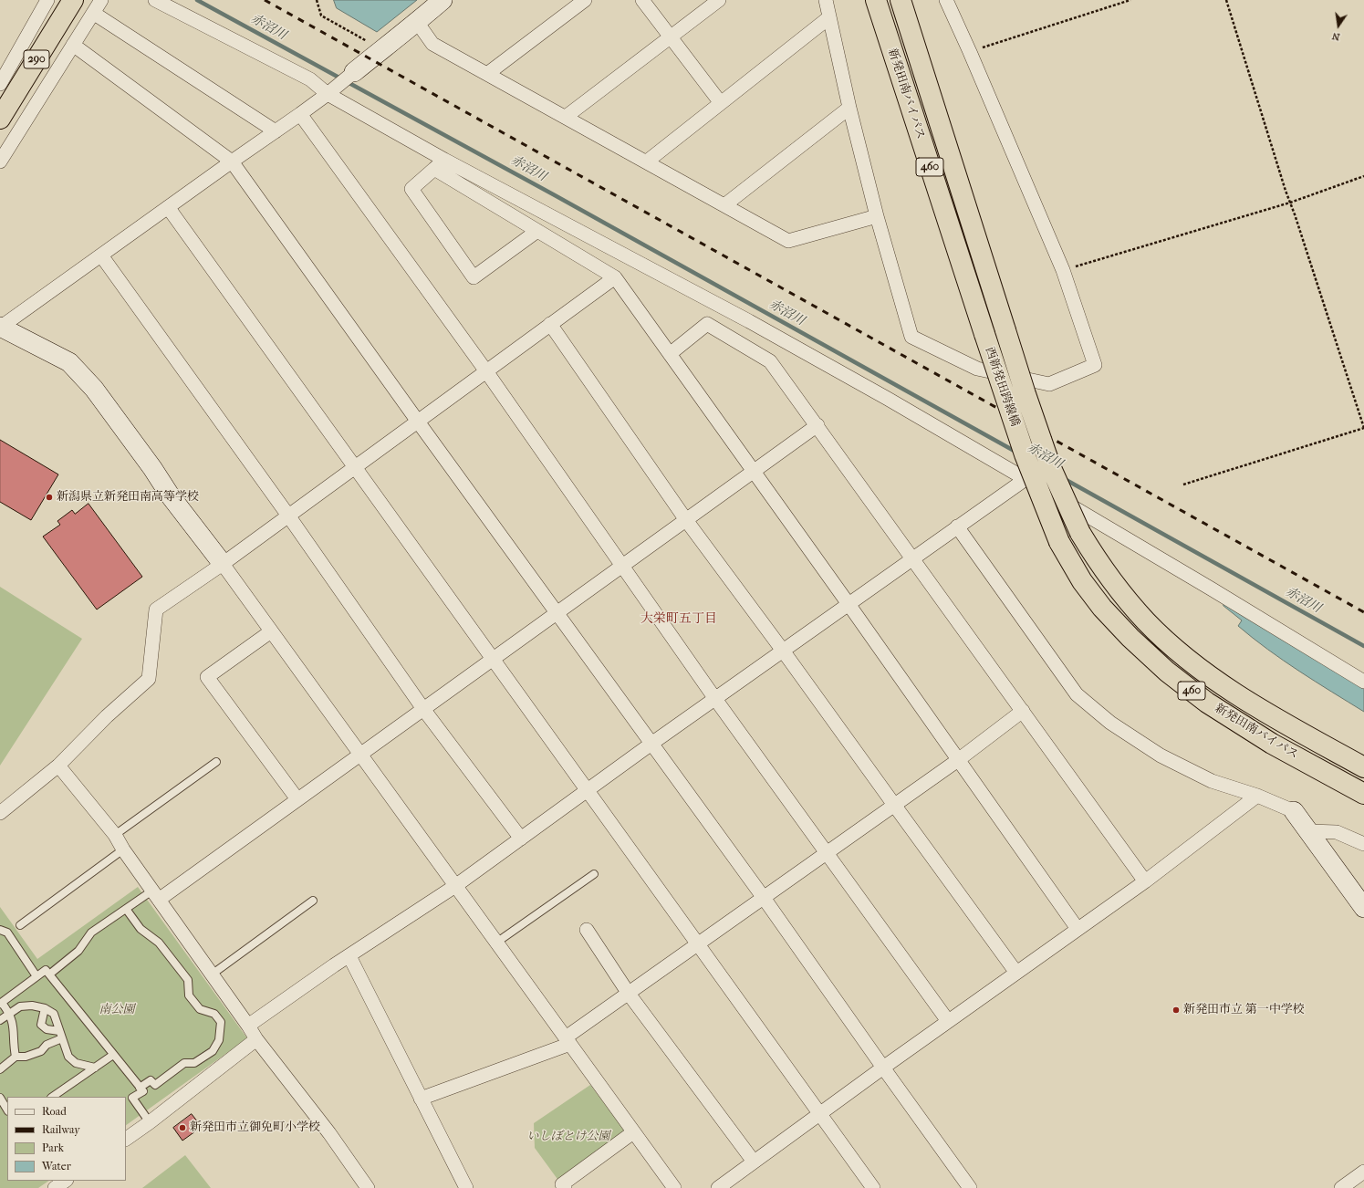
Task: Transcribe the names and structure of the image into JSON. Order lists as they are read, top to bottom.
{
  "streets": {
    "highway": [
      "290",
      "新発田南バイパス",
      "460",
      "西新発田跨線橋"
    ]
  },
  "crossings": [
    ["新発田南バイパス", "西新発田跨線橋"]
  ],
  "districts": ["大栄町五丁目"],
  "water": ["赤沼川"],
  "parks": ["南公園", "いしぼとけ公園"],
  "places": ["新潟県立新発田南高等学校", "新発田市立 第一中学校", "新発田市立御免町小学校"],
  "legend": [
    "Road",
    "Railway",
    "Park",
    "Water"
  ],
  "north": "bottom"
}
